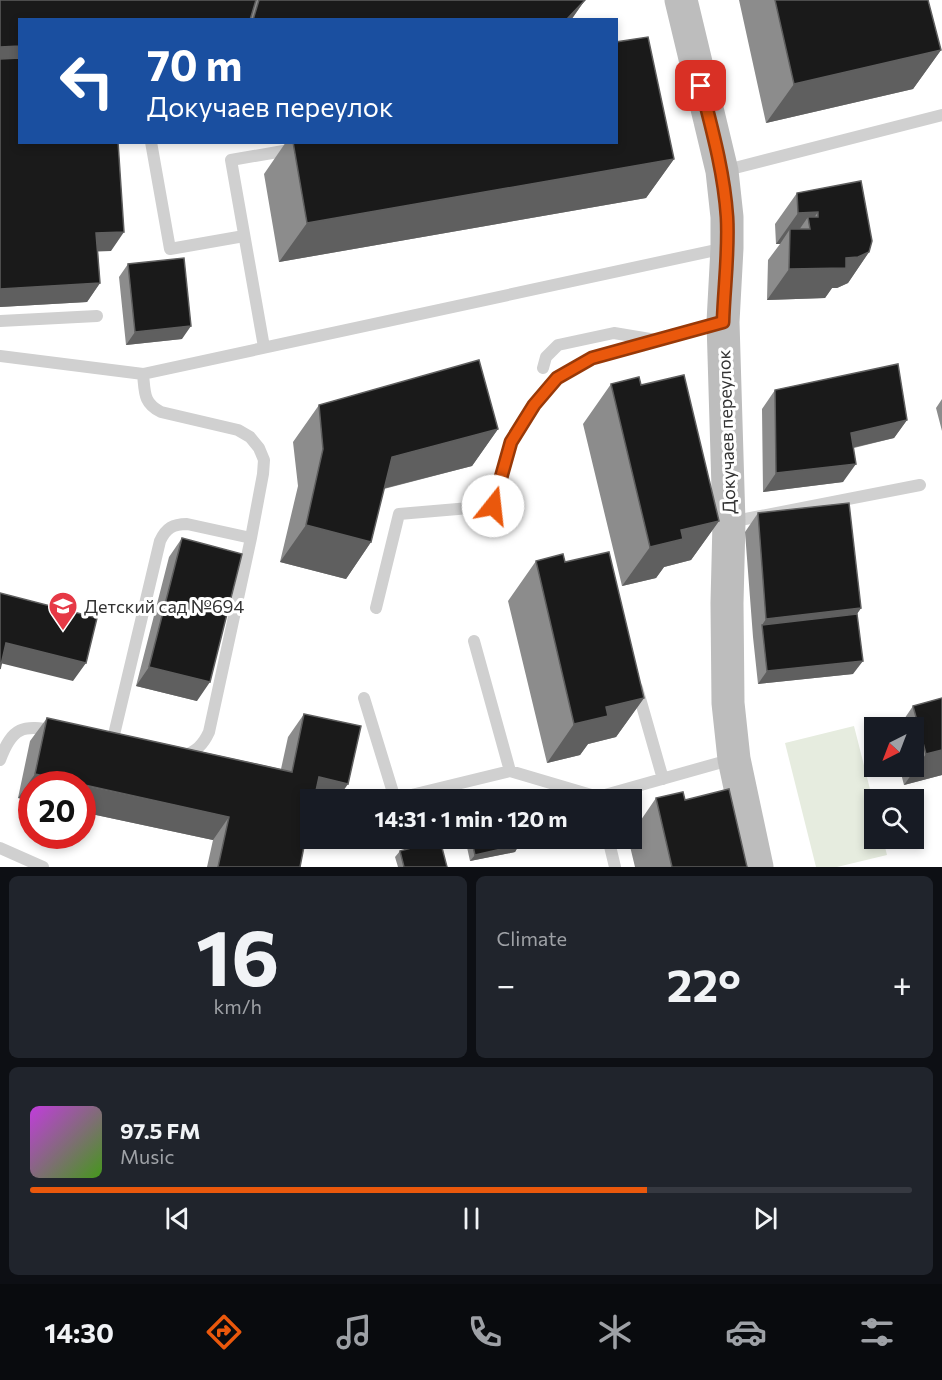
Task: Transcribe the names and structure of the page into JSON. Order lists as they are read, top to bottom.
{
  "streets": {
    "street": ["Докучаев переулок"]
  },
  "places": {
    "school or university": ["Детский сад №694"]
  },
  "north": "bottom left",
  "page": {
    "turn": ["70 m", "Докучаев переулок"],
    "limit": "20",
    "trip": "14:31 · 1 min · 120 m",
    "tile": [
      ["16", "km/h"],
      "Climate"
    ],
    "heat": ["−", "22°", "+"],
    "song": ["97.5 FM", "Music"],
    "tabs": "14:30"
  }
}
